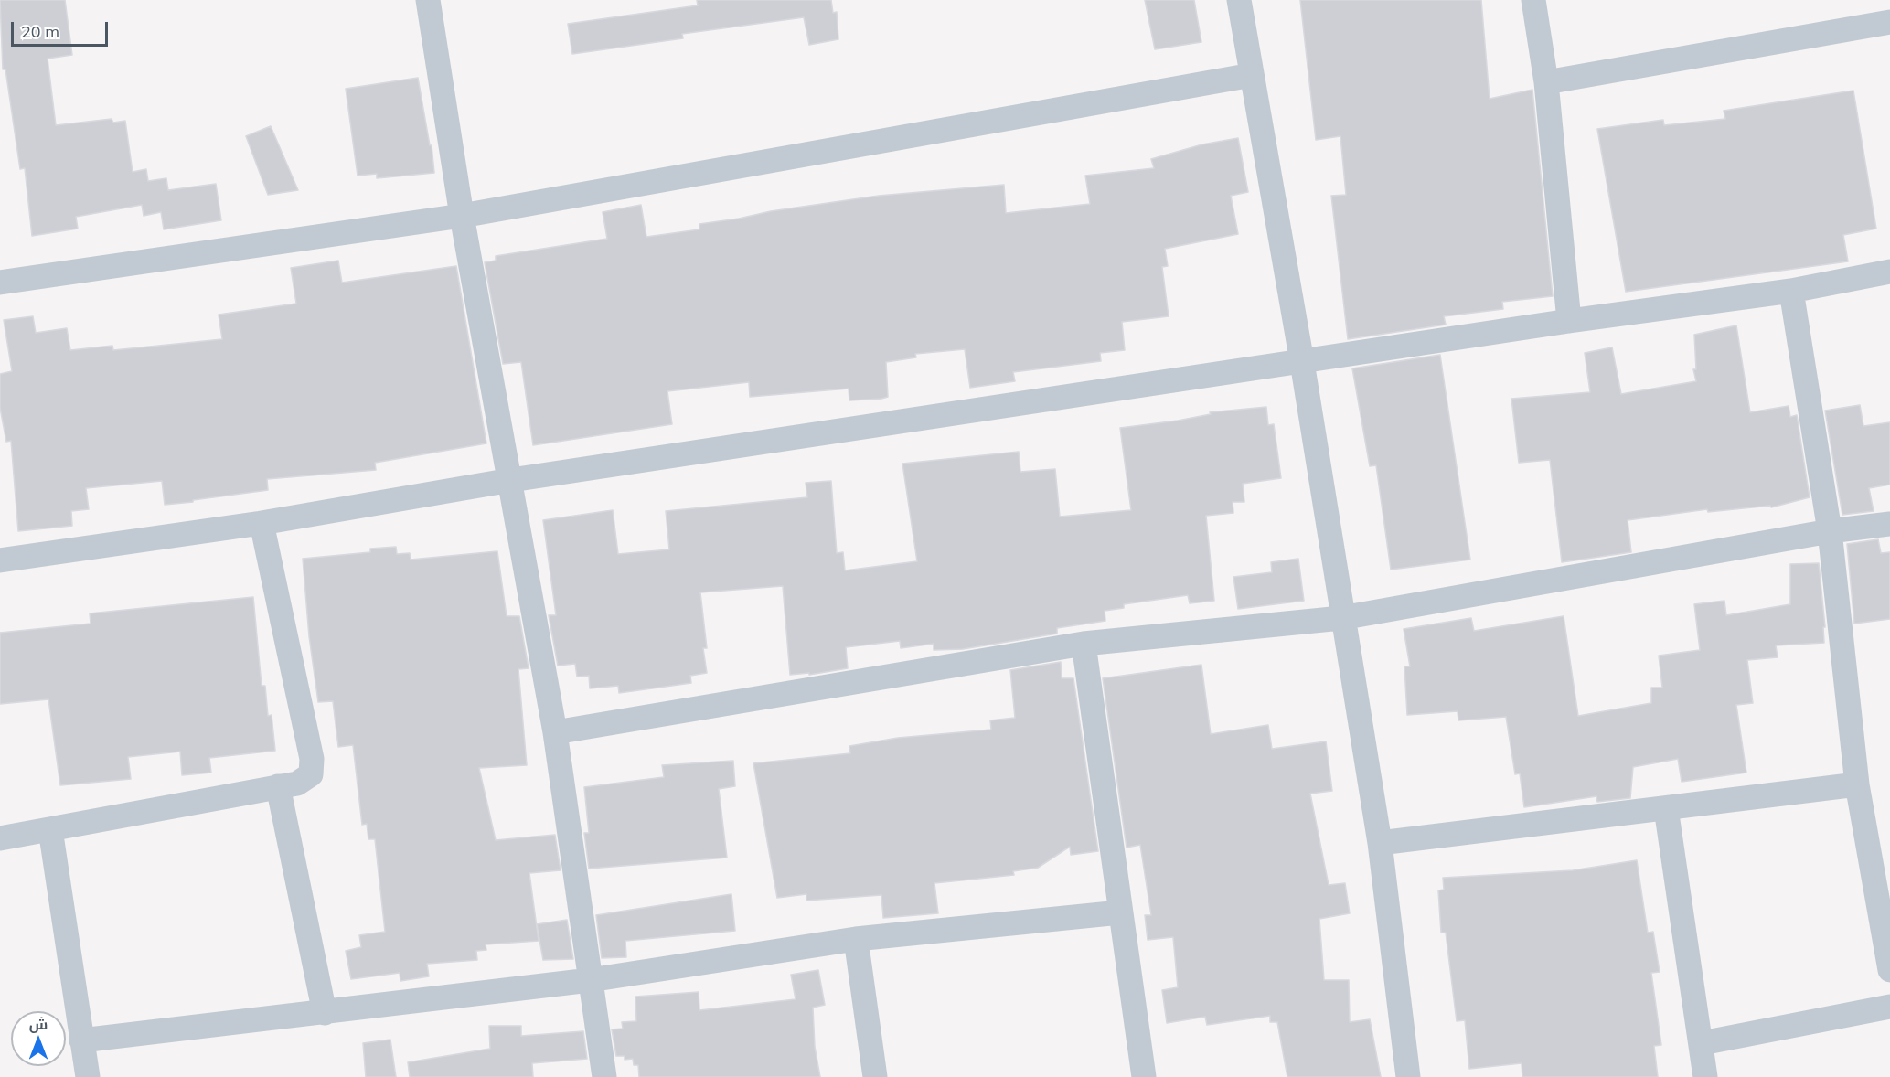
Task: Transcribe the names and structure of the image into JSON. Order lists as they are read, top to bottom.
{
  "scale_bar": "20 m",
  "north": "top"
}
